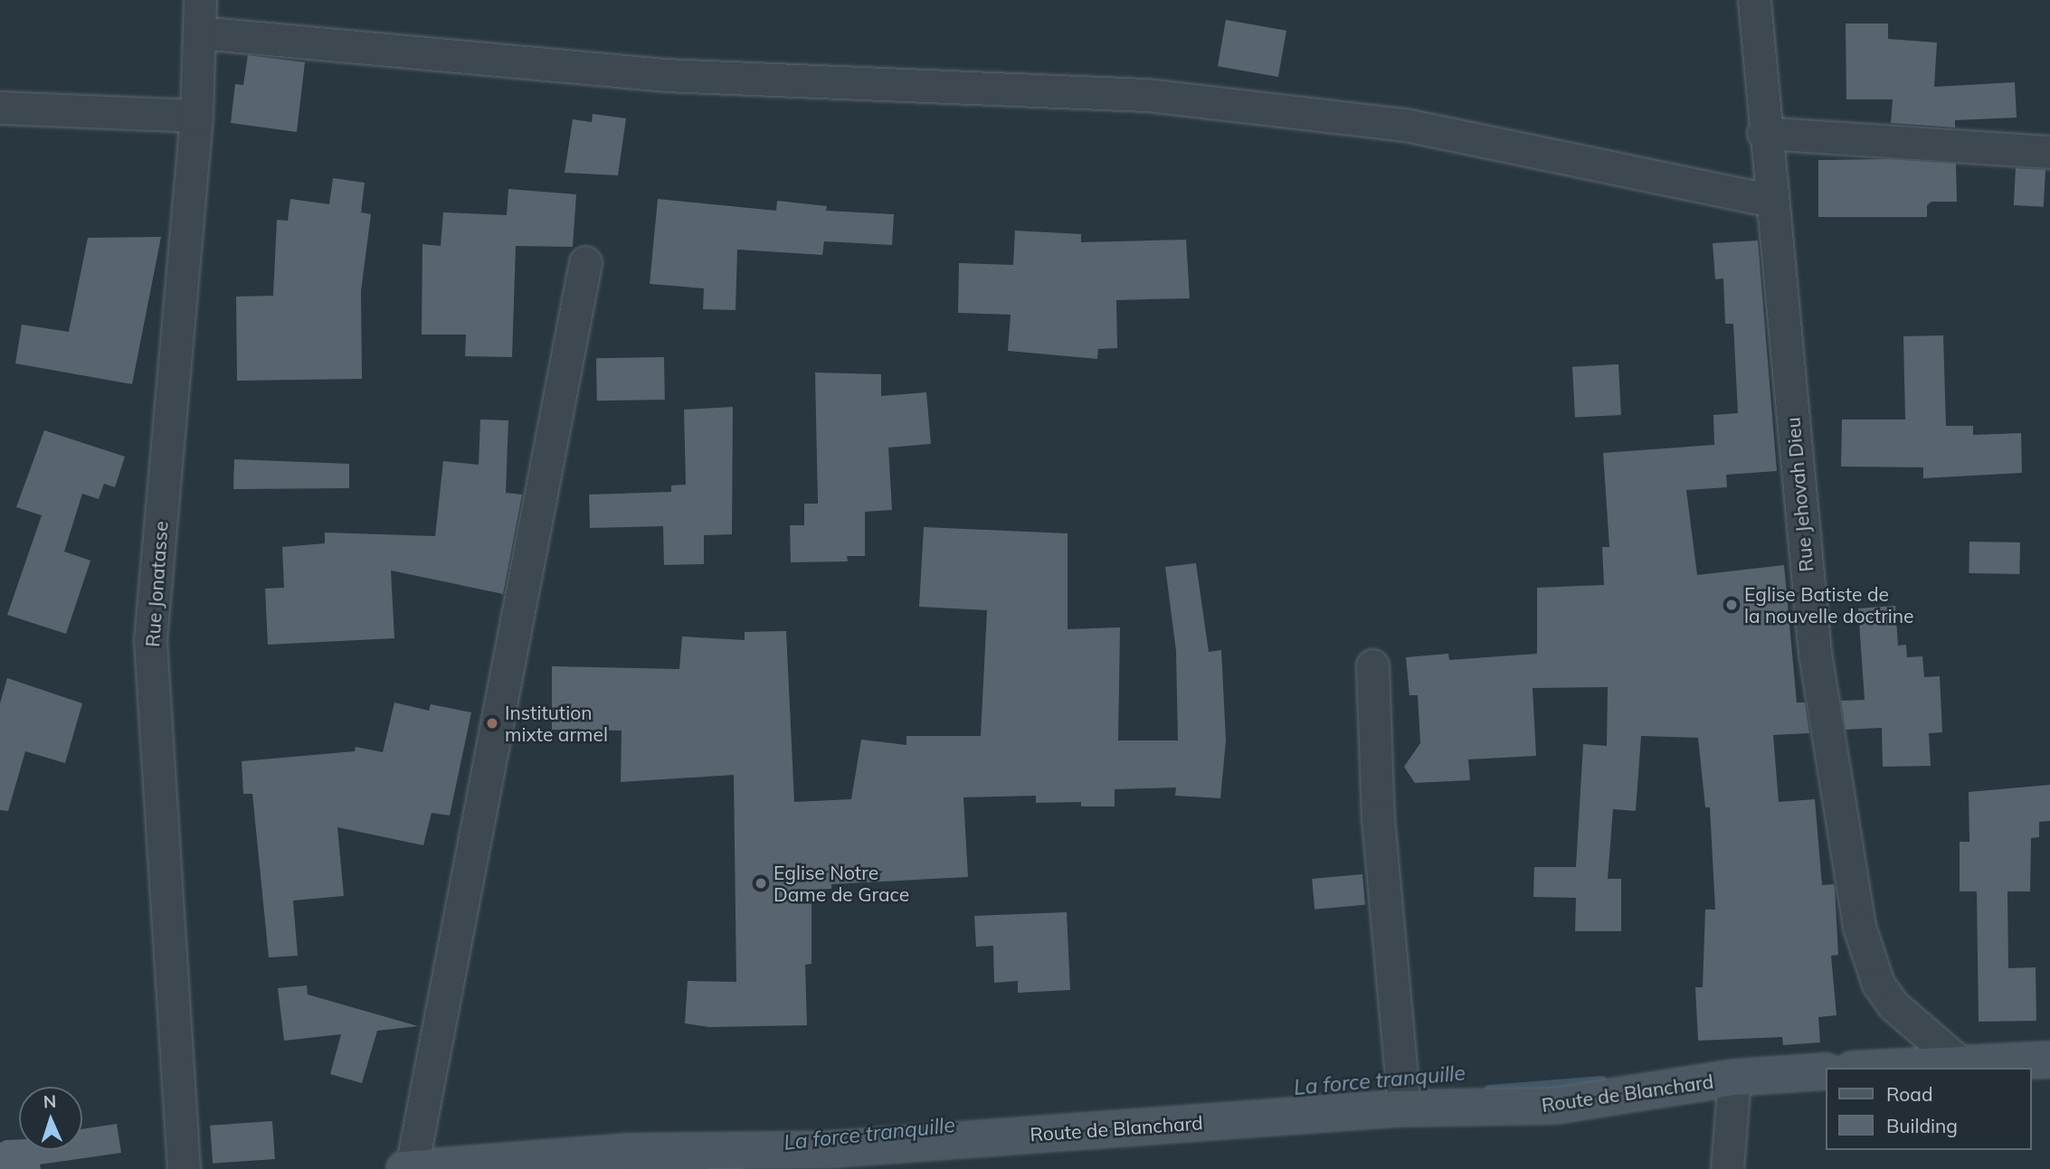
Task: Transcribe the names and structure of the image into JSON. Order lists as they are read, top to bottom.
{
  "streets": {
    "street": ["Rue Jehovah Dieu", "Rue Jonatasse", "Route de Blanchard"]
  },
  "water": ["La force tranquille"],
  "places": ["Eglise Batiste de la nouvelle doctrine", "Institution mixte armel", "Eglise Notre Dame de Grace"],
  "legend": ["Road", "Building"],
  "north": "top"
}
